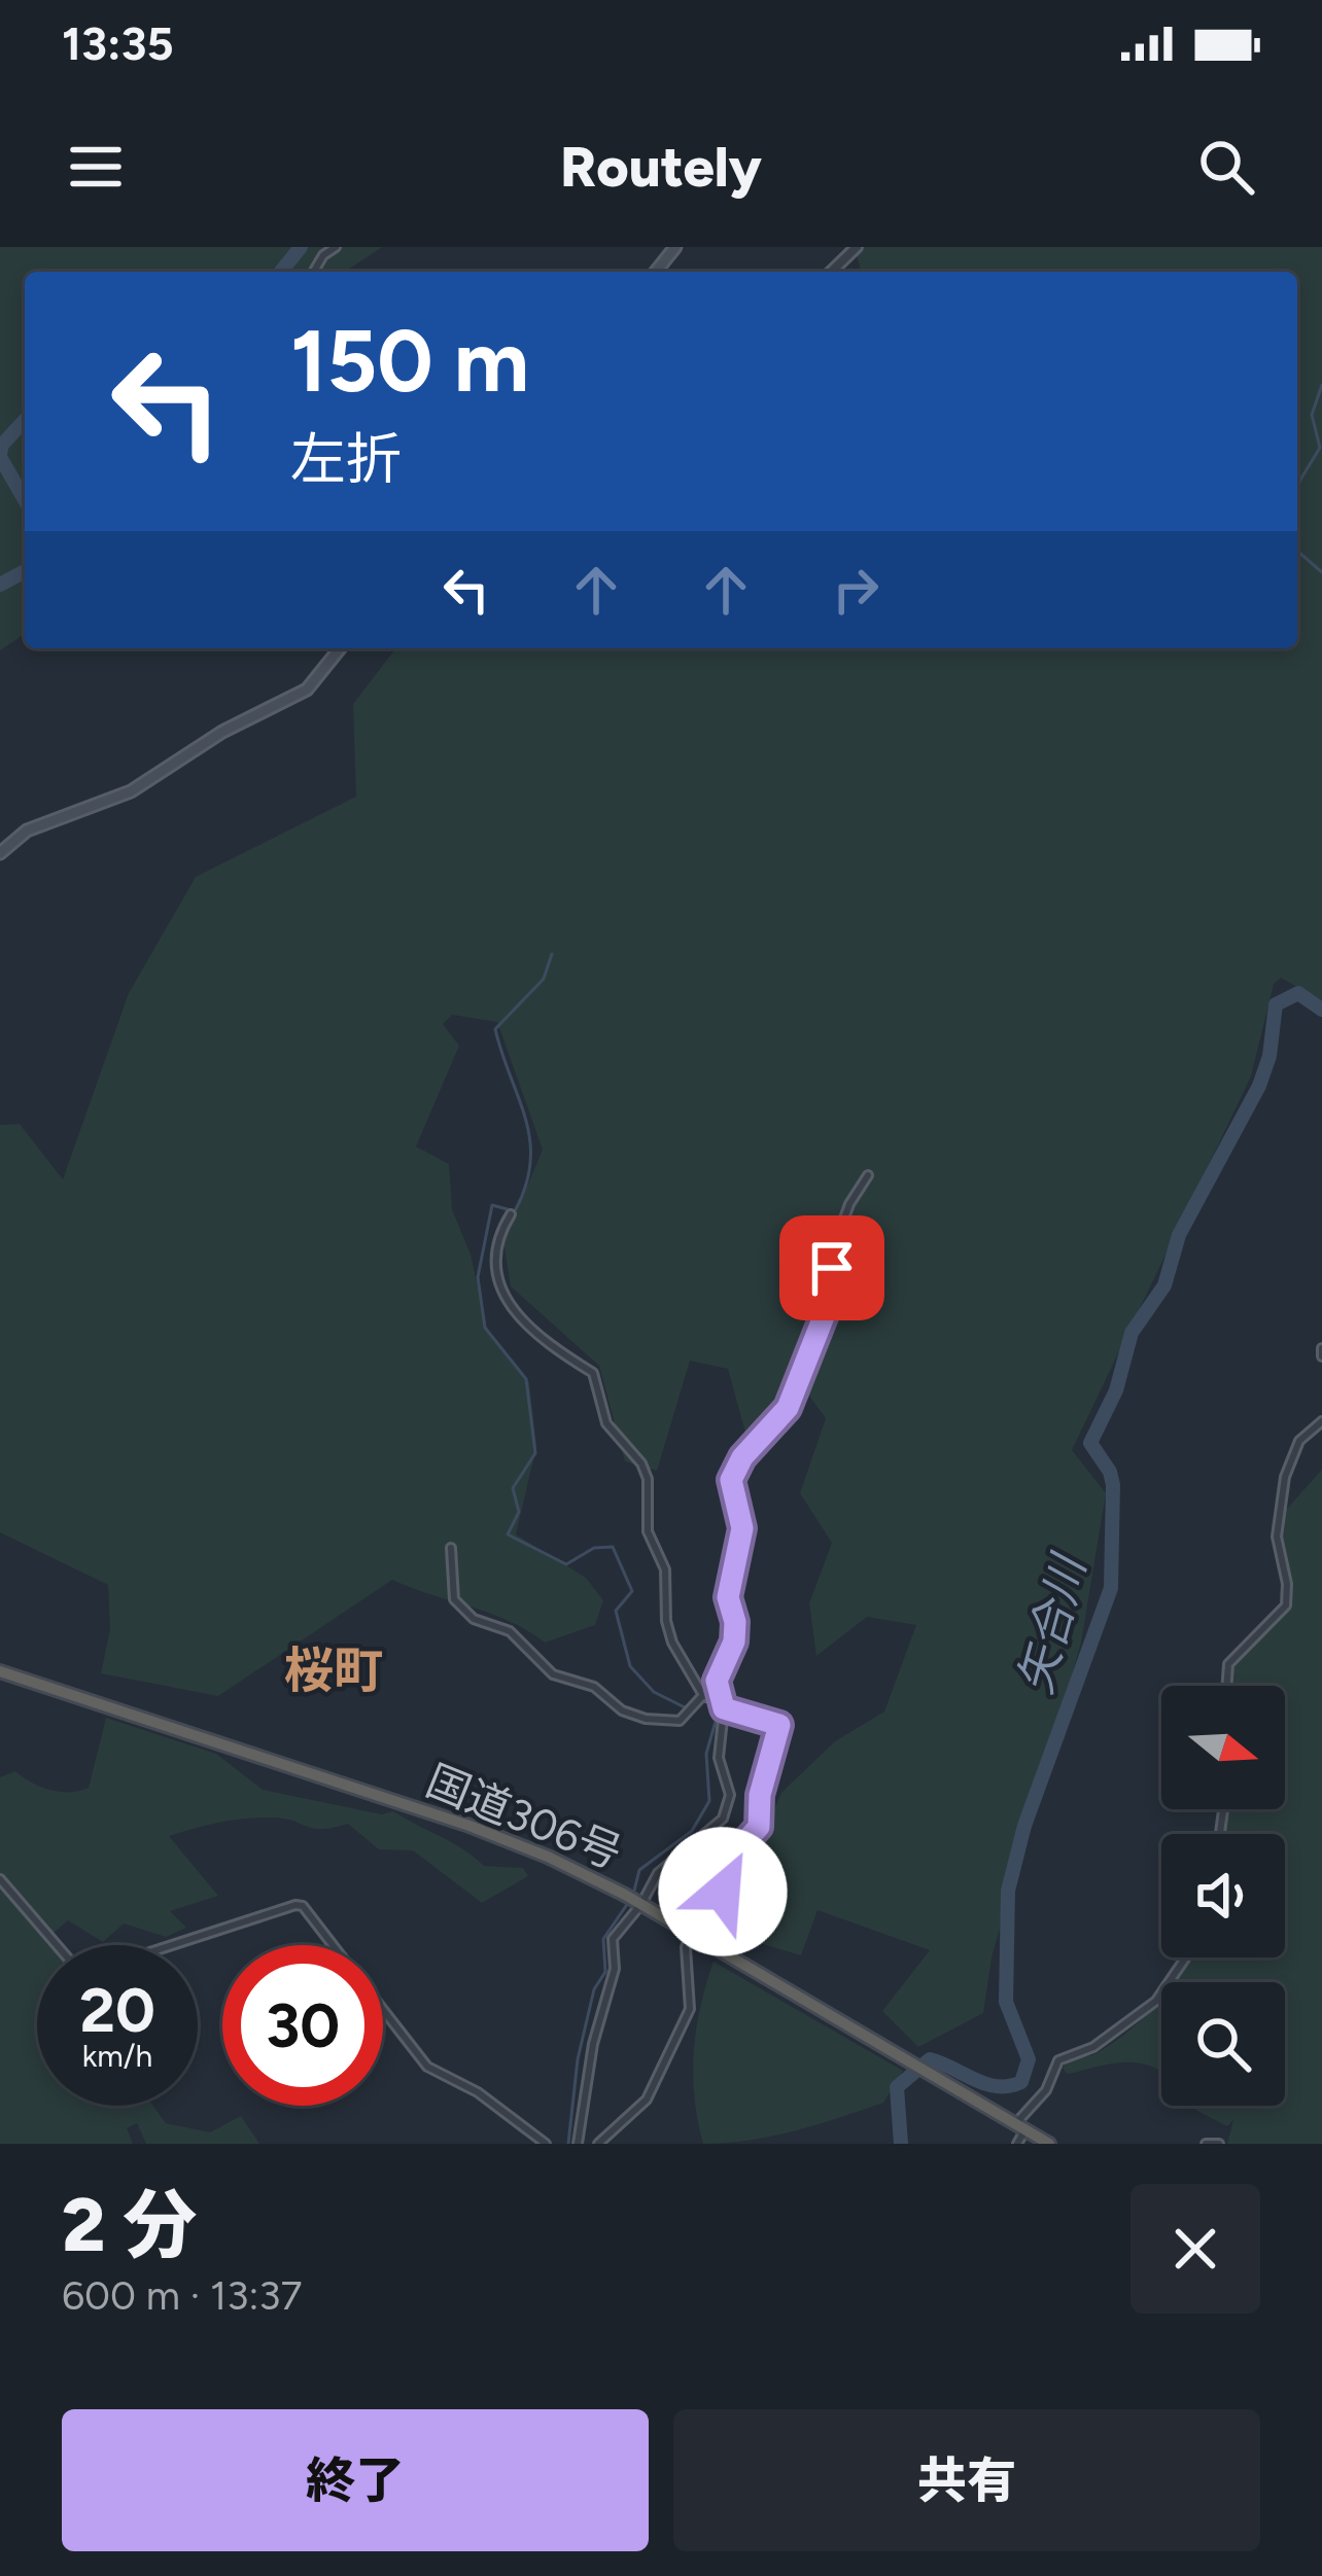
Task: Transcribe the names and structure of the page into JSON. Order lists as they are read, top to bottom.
{
  "streets": {
    "highway": ["国道306号"]
  },
  "districts": ["桜町"],
  "water": ["矢合川"],
  "north": "right",
  "page": {
    "status": "13:35",
    "header": "Routely",
    "turn": ["150 m", "左折"],
    "speed": "20 km/h",
    "limit": "30",
    "heading": ["2 分", "600 m · 13:37"],
    "buttons": ["終了", "共有"]
  }
}
